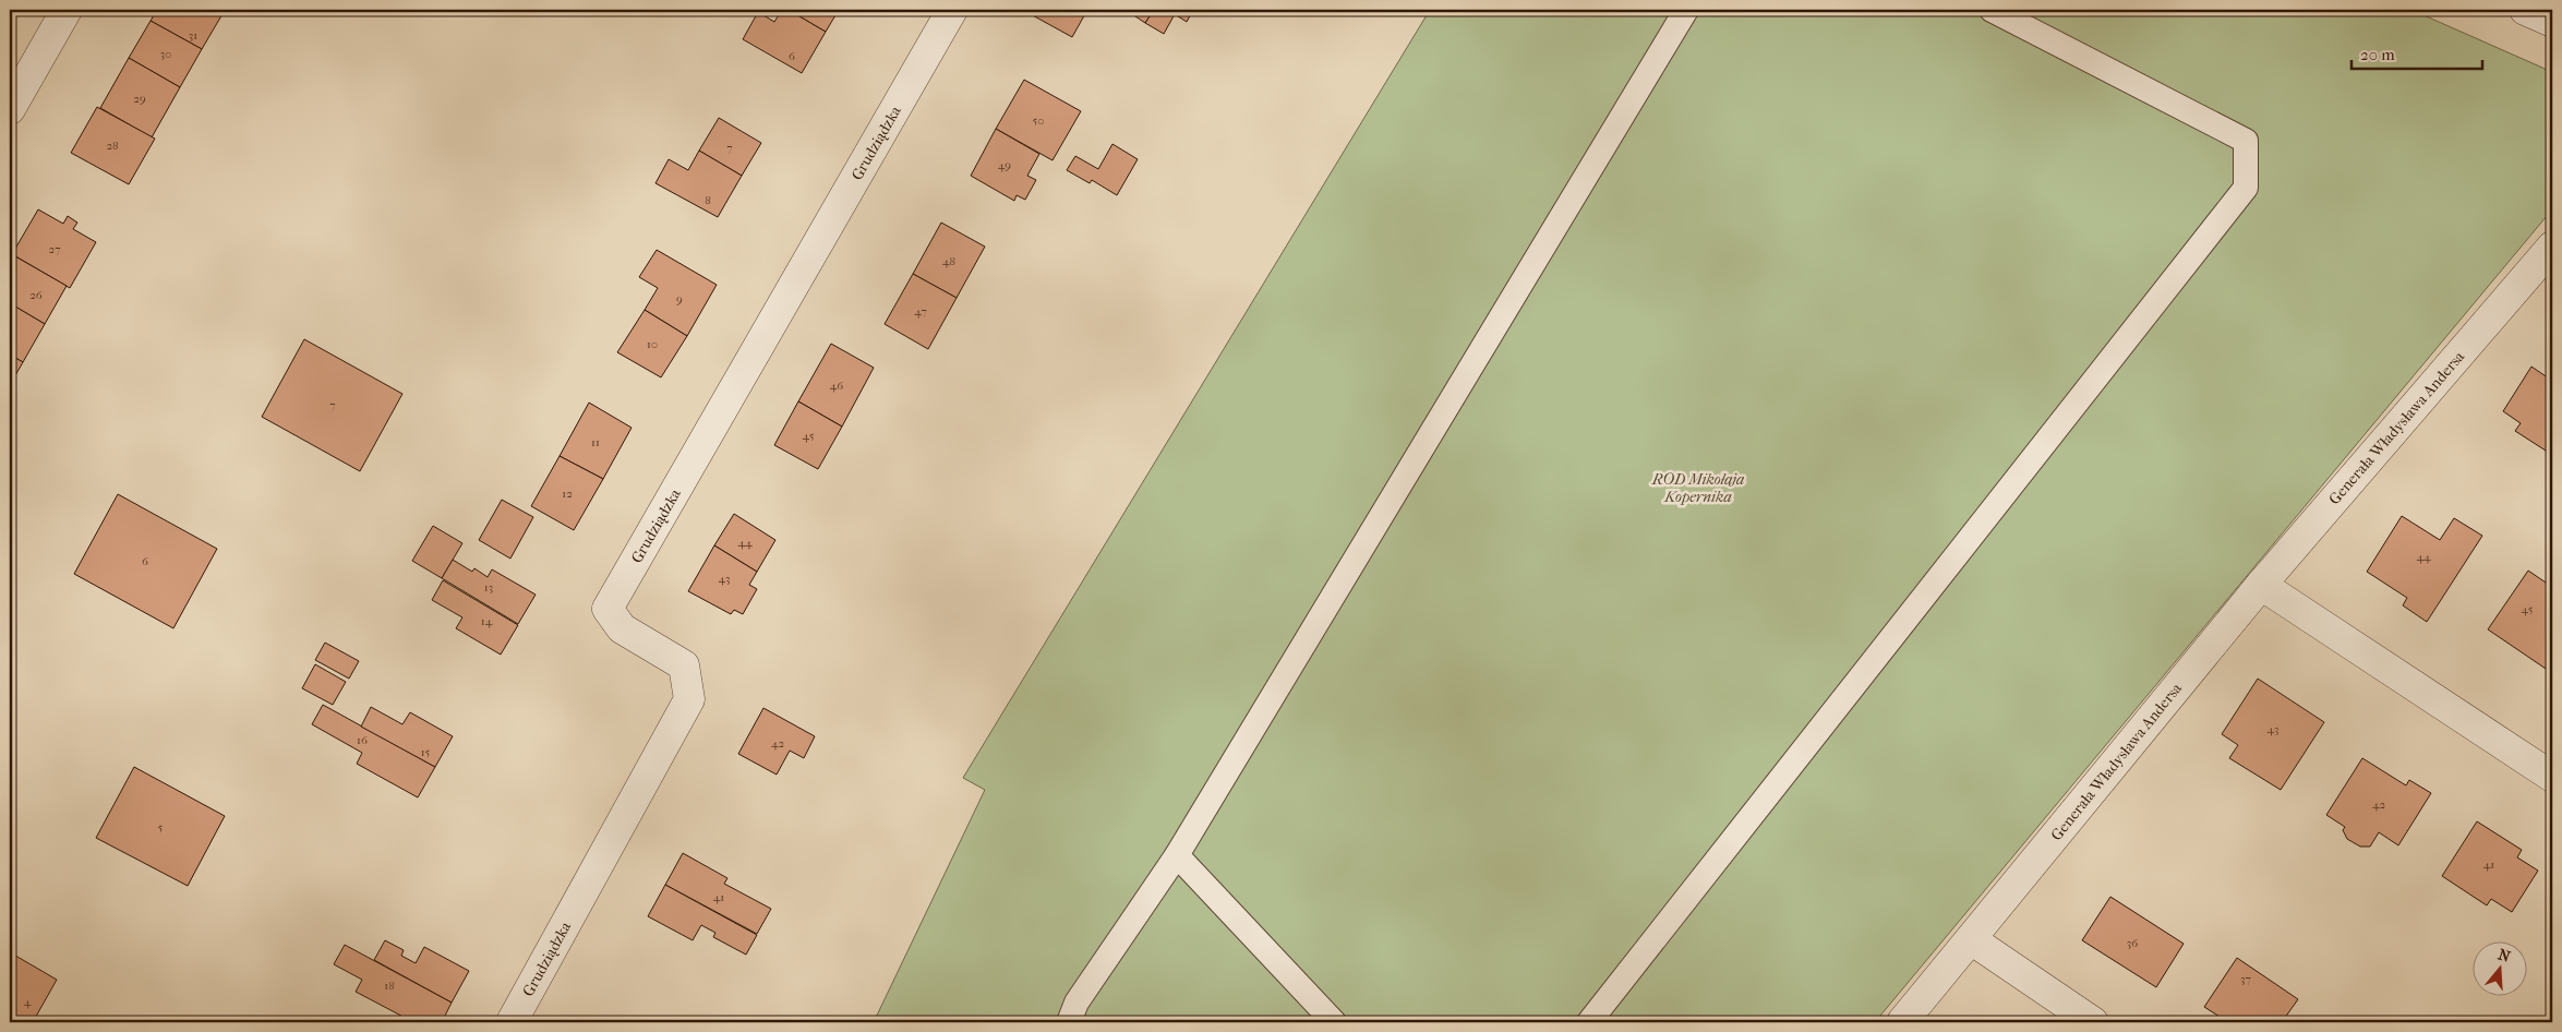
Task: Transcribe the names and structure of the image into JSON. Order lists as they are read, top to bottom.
{
  "streets": {
    "street": ["Grudziądzka", "Generała Władysława Andersa"]
  },
  "parks": ["ROD Mikołaja Kopernika"],
  "house_numbers": [
    "31",
    "30",
    "6",
    "29",
    "50",
    "28",
    "7",
    "49",
    "8",
    "27",
    "48",
    "26",
    "9",
    "47",
    "10",
    "46",
    "7",
    "45",
    "11",
    "12",
    "44",
    "44",
    "6",
    "43",
    "13",
    "45",
    "14",
    "43",
    "16",
    "42",
    "15",
    "42",
    "5",
    "41",
    "41",
    "36",
    "37",
    "18",
    "4"
  ],
  "scale_bar": "20 m",
  "north": "top"
}
